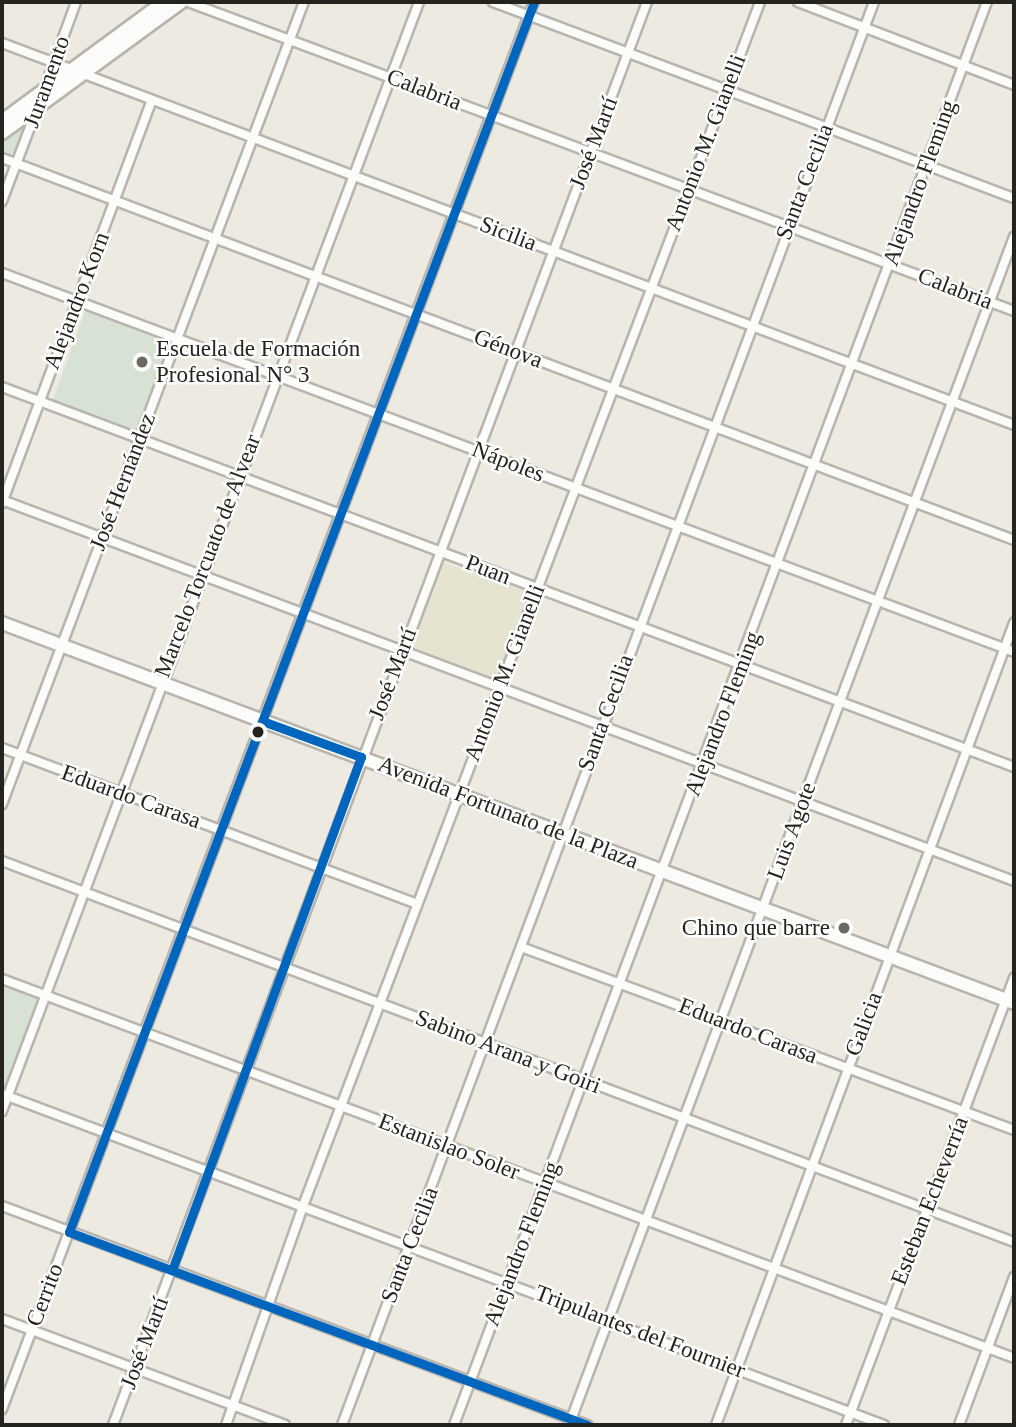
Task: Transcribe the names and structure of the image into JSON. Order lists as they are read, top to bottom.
{
  "streets": {
    "main road": ["Avenida Fortunato de la Plaza"],
    "street": [
      "Juramento",
      "Calabria",
      "José Martí",
      "Antonio M. Gianelli",
      "Santa Cecilia",
      "Alejandro Fleming",
      "Sicilia",
      "Alejandro Korn",
      "Génova",
      "Nápoles",
      "José Hernández",
      "Marcelo Torcuato de Alvear",
      "Puan",
      "Eduardo Carasa",
      "Luis Agote",
      "Galicia",
      "Sabino Arana y Goiri",
      "Estanislao Soler",
      "Esteban Echeverría",
      "Cerrito",
      "Tripulantes del Fournier"
    ]
  },
  "crossings": [
    ["Juramento", "Sicilia"],
    ["Juramento", "Génova"],
    ["Calabria", "José Martí"],
    ["Calabria", "Antonio M. Gianelli"],
    ["Calabria", "Santa Cecilia"],
    ["Calabria", "Alejandro Fleming"],
    ["Calabria", "José Hernández"],
    ["Calabria", "Marcelo Torcuato de Alvear"],
    ["Calabria", "Luis Agote"],
    ["Calabria", "Cerrito"],
    ["José Martí", "Sicilia"],
    ["José Martí", "Génova"],
    ["José Martí", "Nápoles"],
    ["José Martí", "Puan"],
    ["José Martí", "Eduardo Carasa"],
    ["José Martí", "Avenida Fortunato de la Plaza"],
    ["José Martí", "Sabino Arana y Goiri"],
    ["José Martí", "Estanislao Soler"],
    ["José Martí", "Tripulantes del Fournier"],
    ["Antonio M. Gianelli", "Sicilia"],
    ["Antonio M. Gianelli", "Génova"],
    ["Antonio M. Gianelli", "Nápoles"],
    ["Antonio M. Gianelli", "Puan"],
    ["Antonio M. Gianelli", "Eduardo Carasa"],
    ["Antonio M. Gianelli", "Avenida Fortunato de la Plaza"],
    ["Antonio M. Gianelli", "Sabino Arana y Goiri"],
    ["Antonio M. Gianelli", "Estanislao Soler"],
    ["Antonio M. Gianelli", "Tripulantes del Fournier"],
    ["Santa Cecilia", "Sicilia"],
    ["Santa Cecilia", "Génova"],
    ["Santa Cecilia", "Nápoles"],
    ["Santa Cecilia", "Puan"],
    ["Santa Cecilia", "Eduardo Carasa"],
    ["Santa Cecilia", "Avenida Fortunato de la Plaza"],
    ["Santa Cecilia", "Sabino Arana y Goiri"],
    ["Santa Cecilia", "Estanislao Soler"],
    ["Santa Cecilia", "Tripulantes del Fournier"],
    ["Alejandro Fleming", "Sicilia"],
    ["Alejandro Fleming", "Génova"],
    ["Alejandro Fleming", "Nápoles"],
    ["Alejandro Fleming", "Puan"],
    ["Alejandro Fleming", "Eduardo Carasa"],
    ["Alejandro Fleming", "Avenida Fortunato de la Plaza"],
    ["Alejandro Fleming", "Sabino Arana y Goiri"],
    ["Alejandro Fleming", "Estanislao Soler"],
    ["Alejandro Fleming", "Tripulantes del Fournier"],
    ["Sicilia", "Alejandro Korn"],
    ["Sicilia", "José Hernández"],
    ["Sicilia", "Marcelo Torcuato de Alvear"],
    ["Sicilia", "Luis Agote"],
    ["Sicilia", "Cerrito"],
    ["Alejandro Korn", "Génova"],
    ["Alejandro Korn", "Nápoles"],
    ["Alejandro Korn", "Puan"],
    ["Génova", "José Hernández"],
    ["Génova", "Marcelo Torcuato de Alvear"],
    ["Génova", "Luis Agote"],
    ["Génova", "Cerrito"],
    ["Nápoles", "José Hernández"],
    ["Nápoles", "Marcelo Torcuato de Alvear"],
    ["Nápoles", "Luis Agote"],
    ["Nápoles", "Galicia"],
    ["Nápoles", "Cerrito"],
    ["José Hernández", "Puan"],
    ["José Hernández", "Eduardo Carasa"],
    ["José Hernández", "Avenida Fortunato de la Plaza"],
    ["Marcelo Torcuato de Alvear", "Puan"],
    ["Marcelo Torcuato de Alvear", "Eduardo Carasa"],
    ["Marcelo Torcuato de Alvear", "Avenida Fortunato de la Plaza"],
    ["Marcelo Torcuato de Alvear", "Sabino Arana y Goiri"],
    ["Marcelo Torcuato de Alvear", "Estanislao Soler"],
    ["Marcelo Torcuato de Alvear", "Tripulantes del Fournier"],
    ["Puan", "Luis Agote"],
    ["Puan", "Galicia"],
    ["Puan", "Cerrito"],
    ["Eduardo Carasa", "Luis Agote"],
    ["Eduardo Carasa", "Galicia"],
    ["Eduardo Carasa", "Esteban Echeverría"],
    ["Eduardo Carasa", "Cerrito"],
    ["Avenida Fortunato de la Plaza", "Luis Agote"],
    ["Avenida Fortunato de la Plaza", "Galicia"],
    ["Avenida Fortunato de la Plaza", "Esteban Echeverría"],
    ["Avenida Fortunato de la Plaza", "Cerrito"],
    ["Luis Agote", "Sabino Arana y Goiri"],
    ["Luis Agote", "Estanislao Soler"],
    ["Luis Agote", "Tripulantes del Fournier"],
    ["Galicia", "Sabino Arana y Goiri"],
    ["Galicia", "Estanislao Soler"],
    ["Galicia", "Tripulantes del Fournier"],
    ["Sabino Arana y Goiri", "Esteban Echeverría"],
    ["Sabino Arana y Goiri", "Cerrito"],
    ["Estanislao Soler", "Esteban Echeverría"],
    ["Estanislao Soler", "Cerrito"],
    ["Esteban Echeverría", "Tripulantes del Fournier"],
    ["Cerrito", "Tripulantes del Fournier"]
  ],
  "places": ["Escuela de Formación Profesional N° 3", "Chino que barre"]
}
